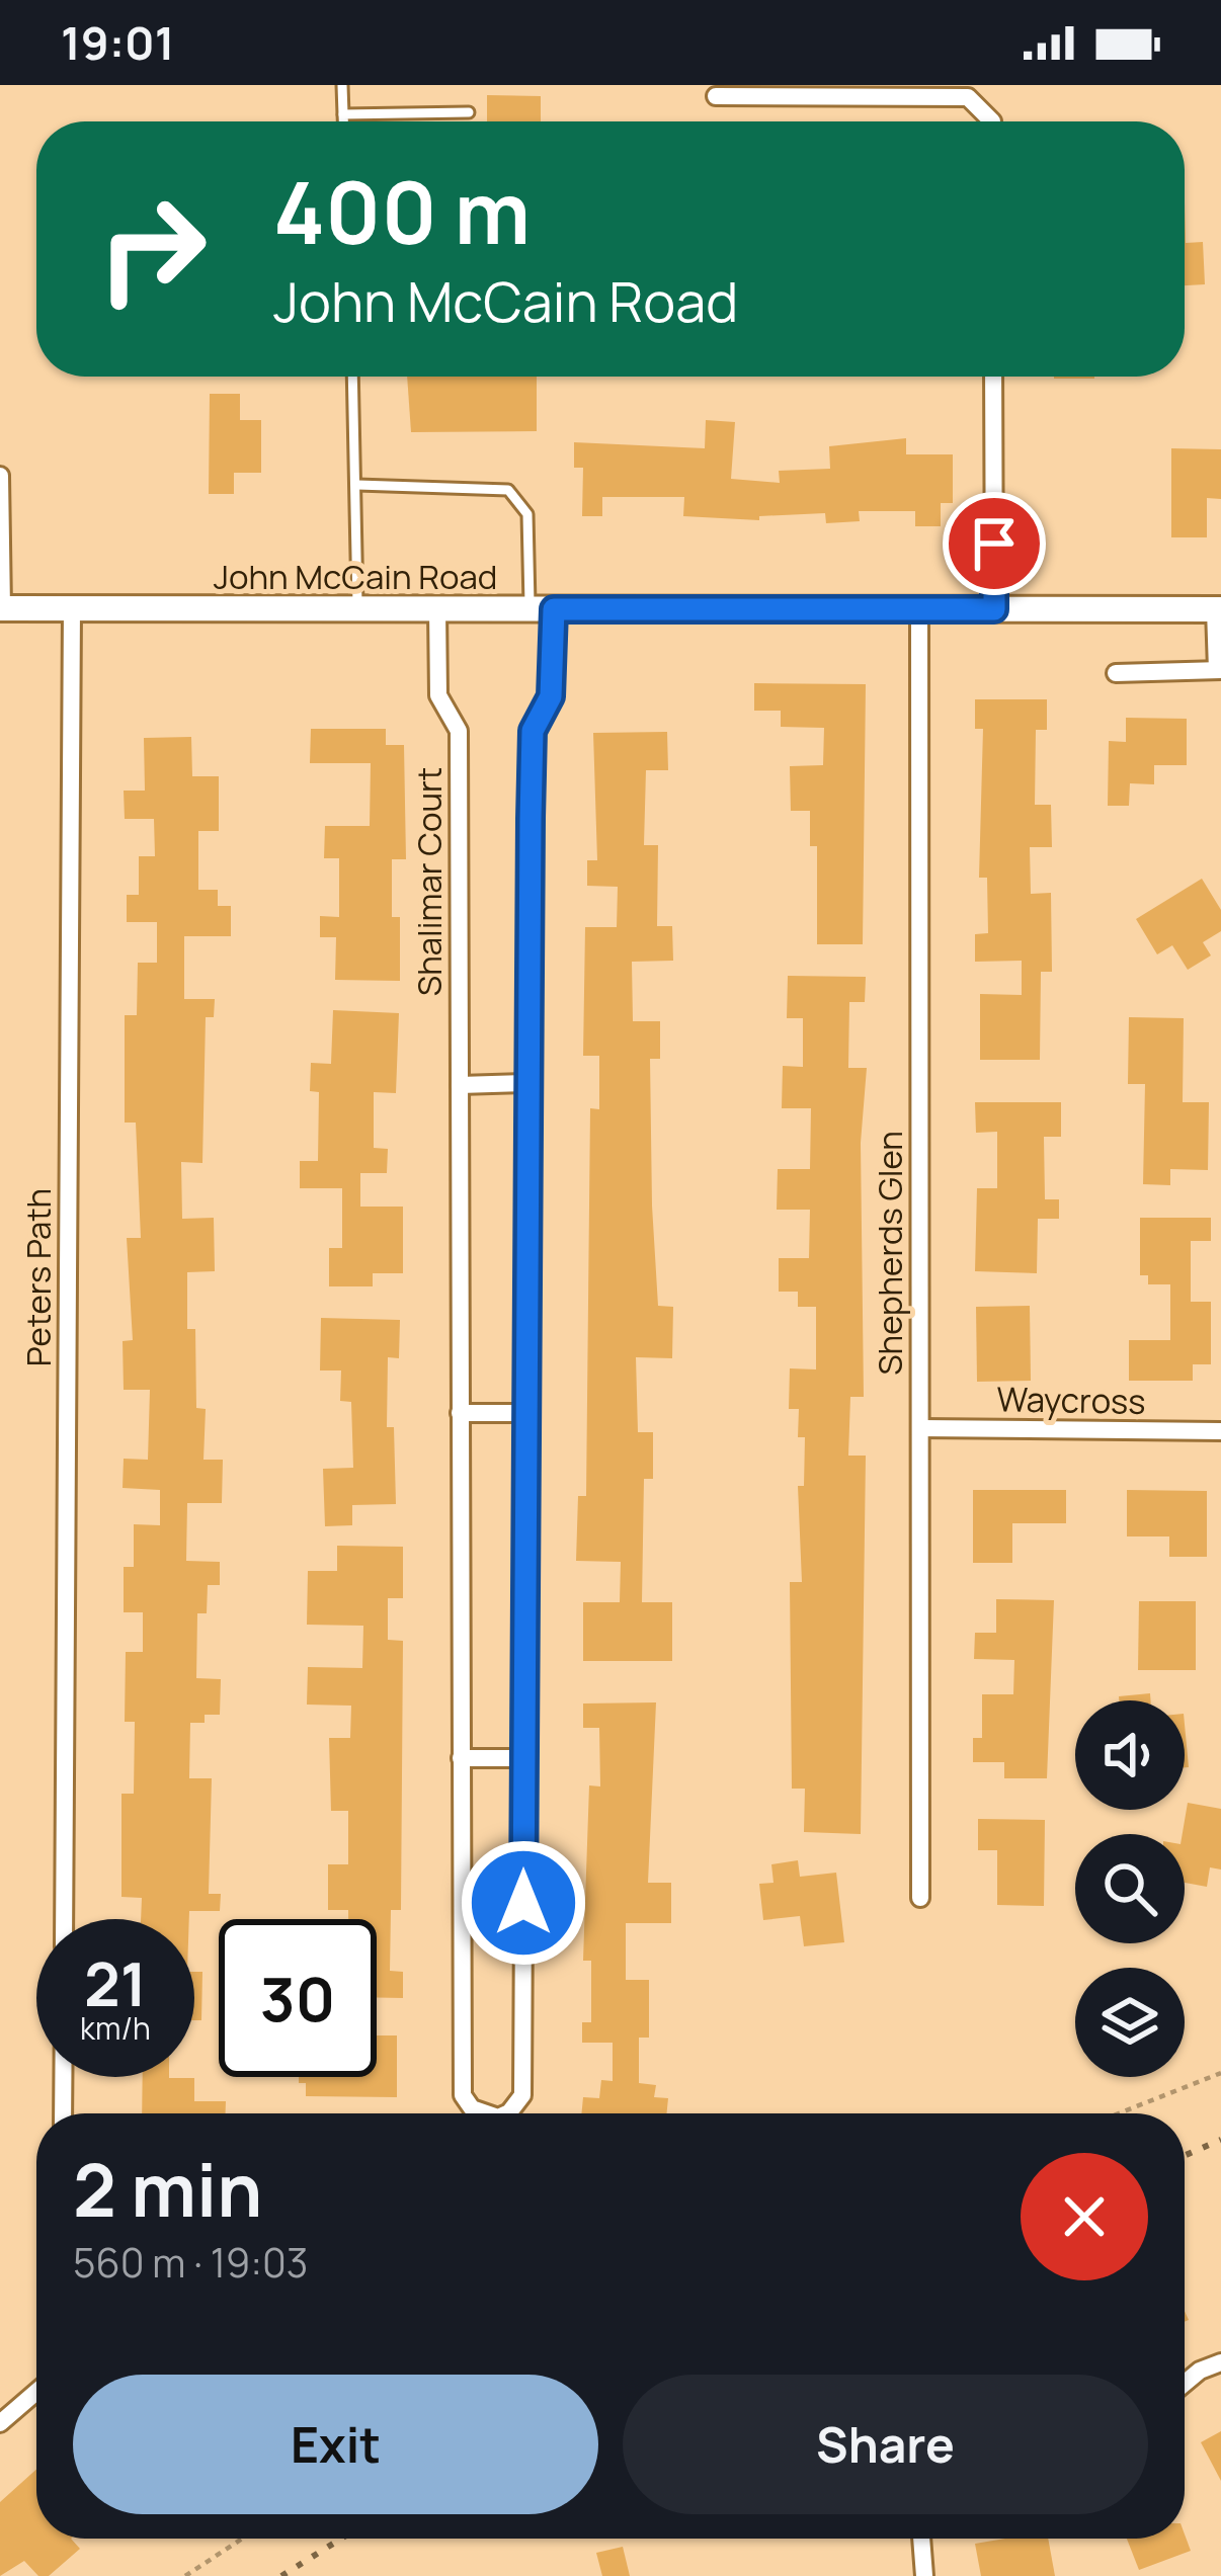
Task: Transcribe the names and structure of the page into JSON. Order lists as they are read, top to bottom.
{
  "streets": {
    "main road": ["John McCain Road"],
    "street": [
      "Shalimar Court",
      "Shepherds Glen",
      "Peters Path",
      "Waycross"
    ]
  },
  "crossings": [
    ["John McCain Road", "Shalimar Court"],
    ["John McCain Road", "Shepherds Glen"],
    ["John McCain Road", "Peters Path"],
    ["Shepherds Glen", "Waycross"]
  ],
  "page": {
    "status": "19:01",
    "turn": ["400 m", "John McCain Road"],
    "speed": "21 km/h",
    "limit": "30",
    "heading": ["2 min", "560 m · 19:03"],
    "buttons": ["Exit", "Share"]
  }
}
